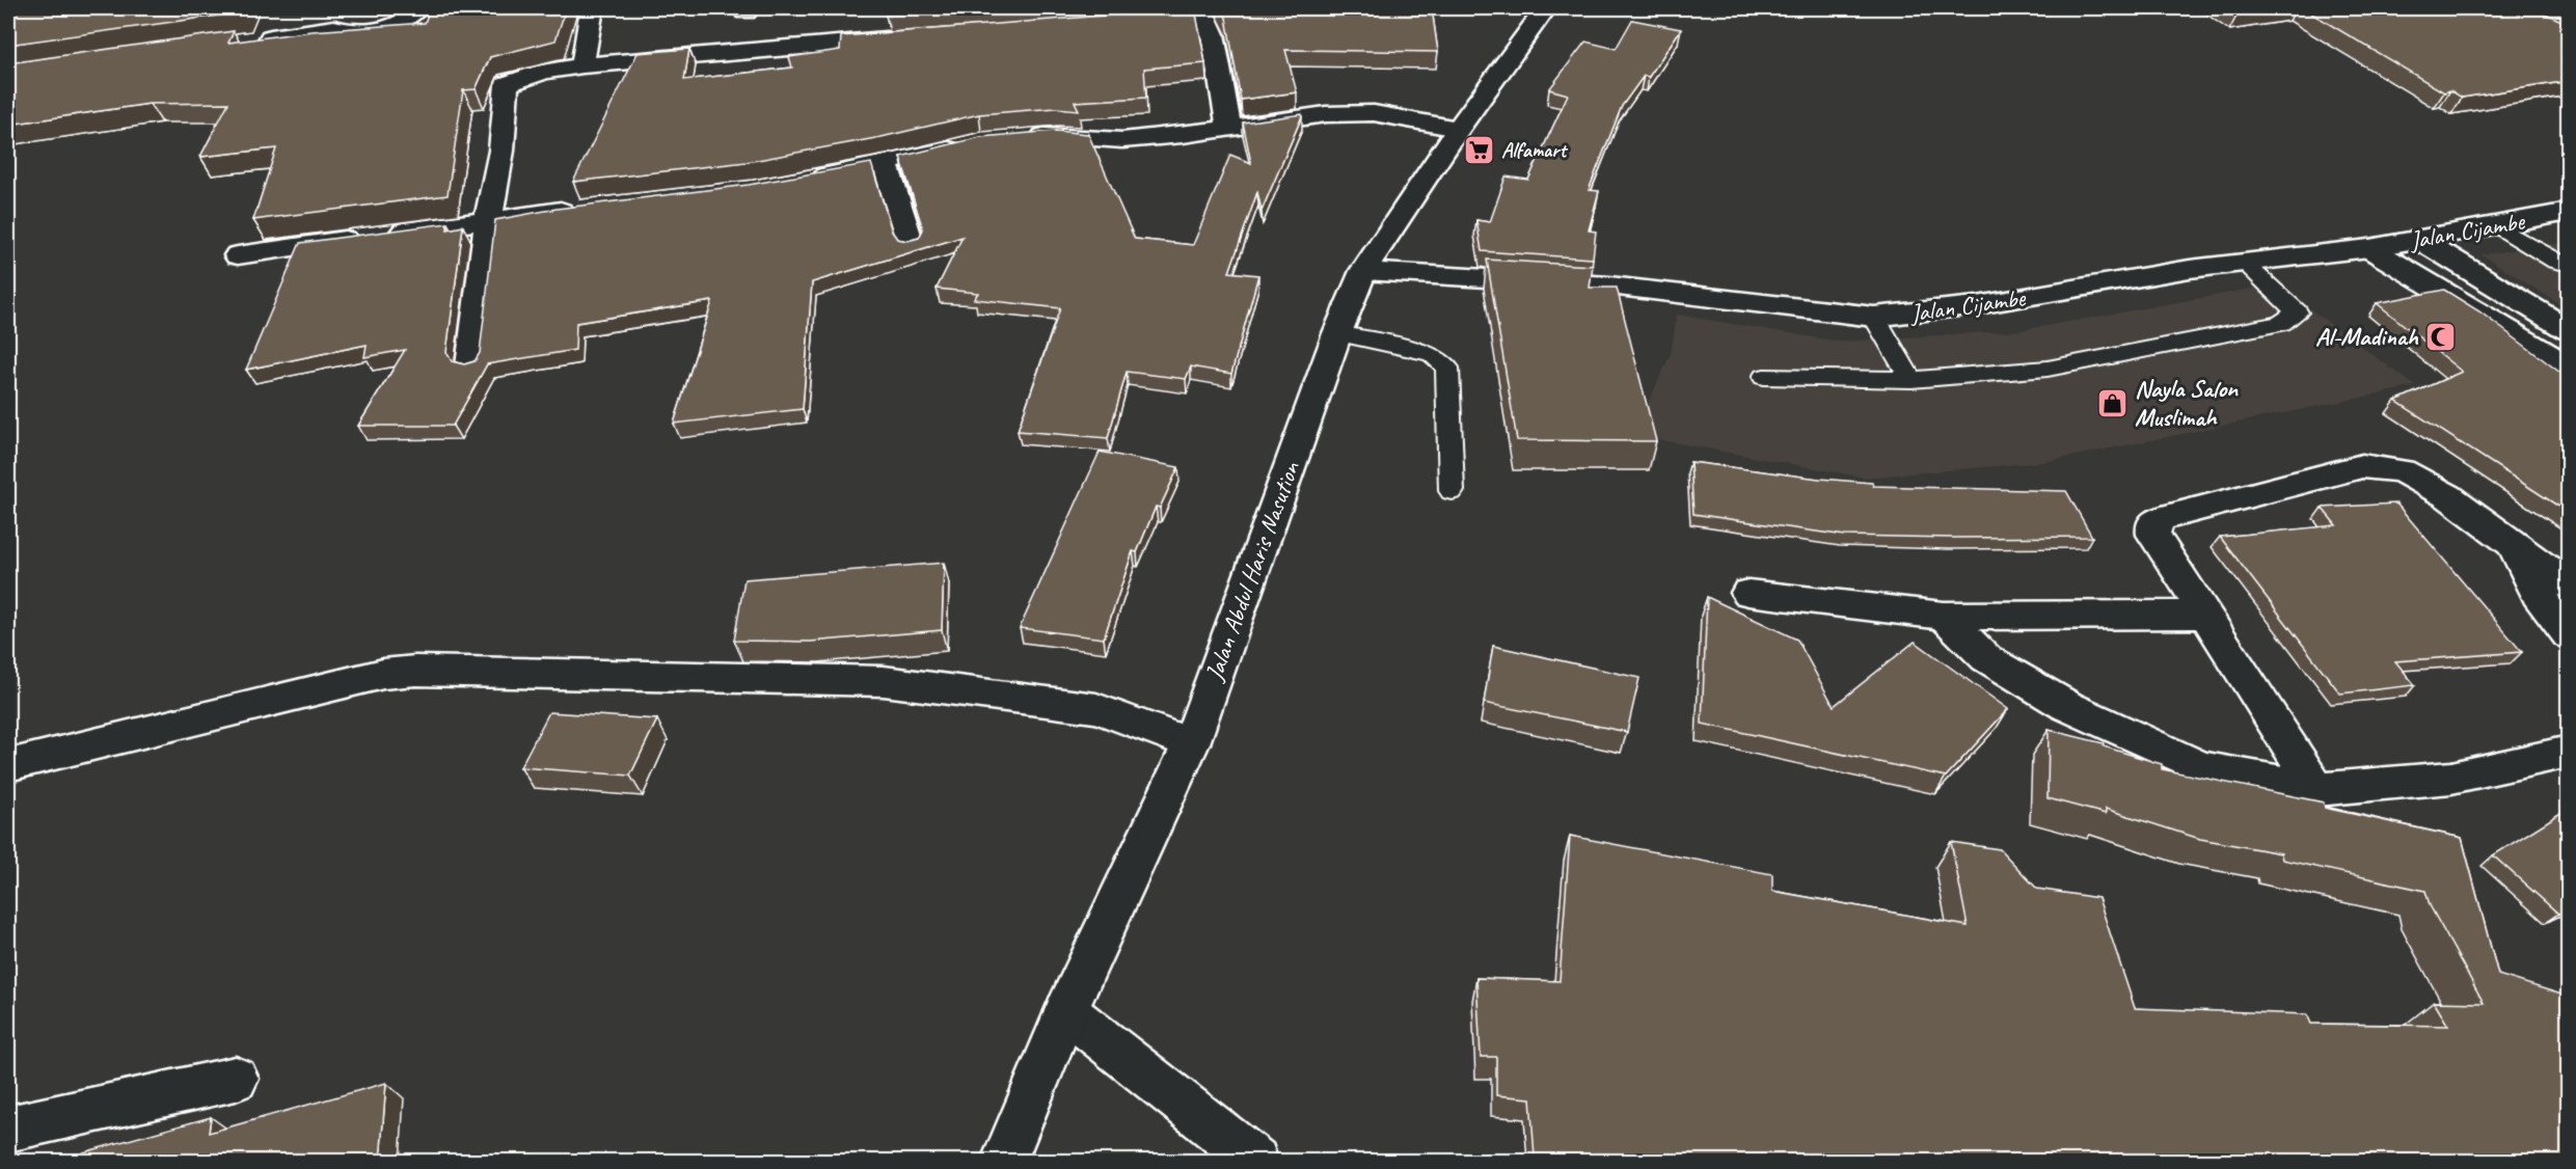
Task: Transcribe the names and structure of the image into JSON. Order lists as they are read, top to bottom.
{
  "streets": {
    "main road": ["Jalan Cijambe", "Jalan Abdul Haris Nasution"]
  },
  "crossings": [
    ["Jalan Cijambe", "Jalan Abdul Haris Nasution"]
  ],
  "places": {
    "supermarket": ["Alfamart"],
    "mosque": ["Al-Madinah"],
    "shop": ["Nayla Salon Muslimah"]
  }
}
